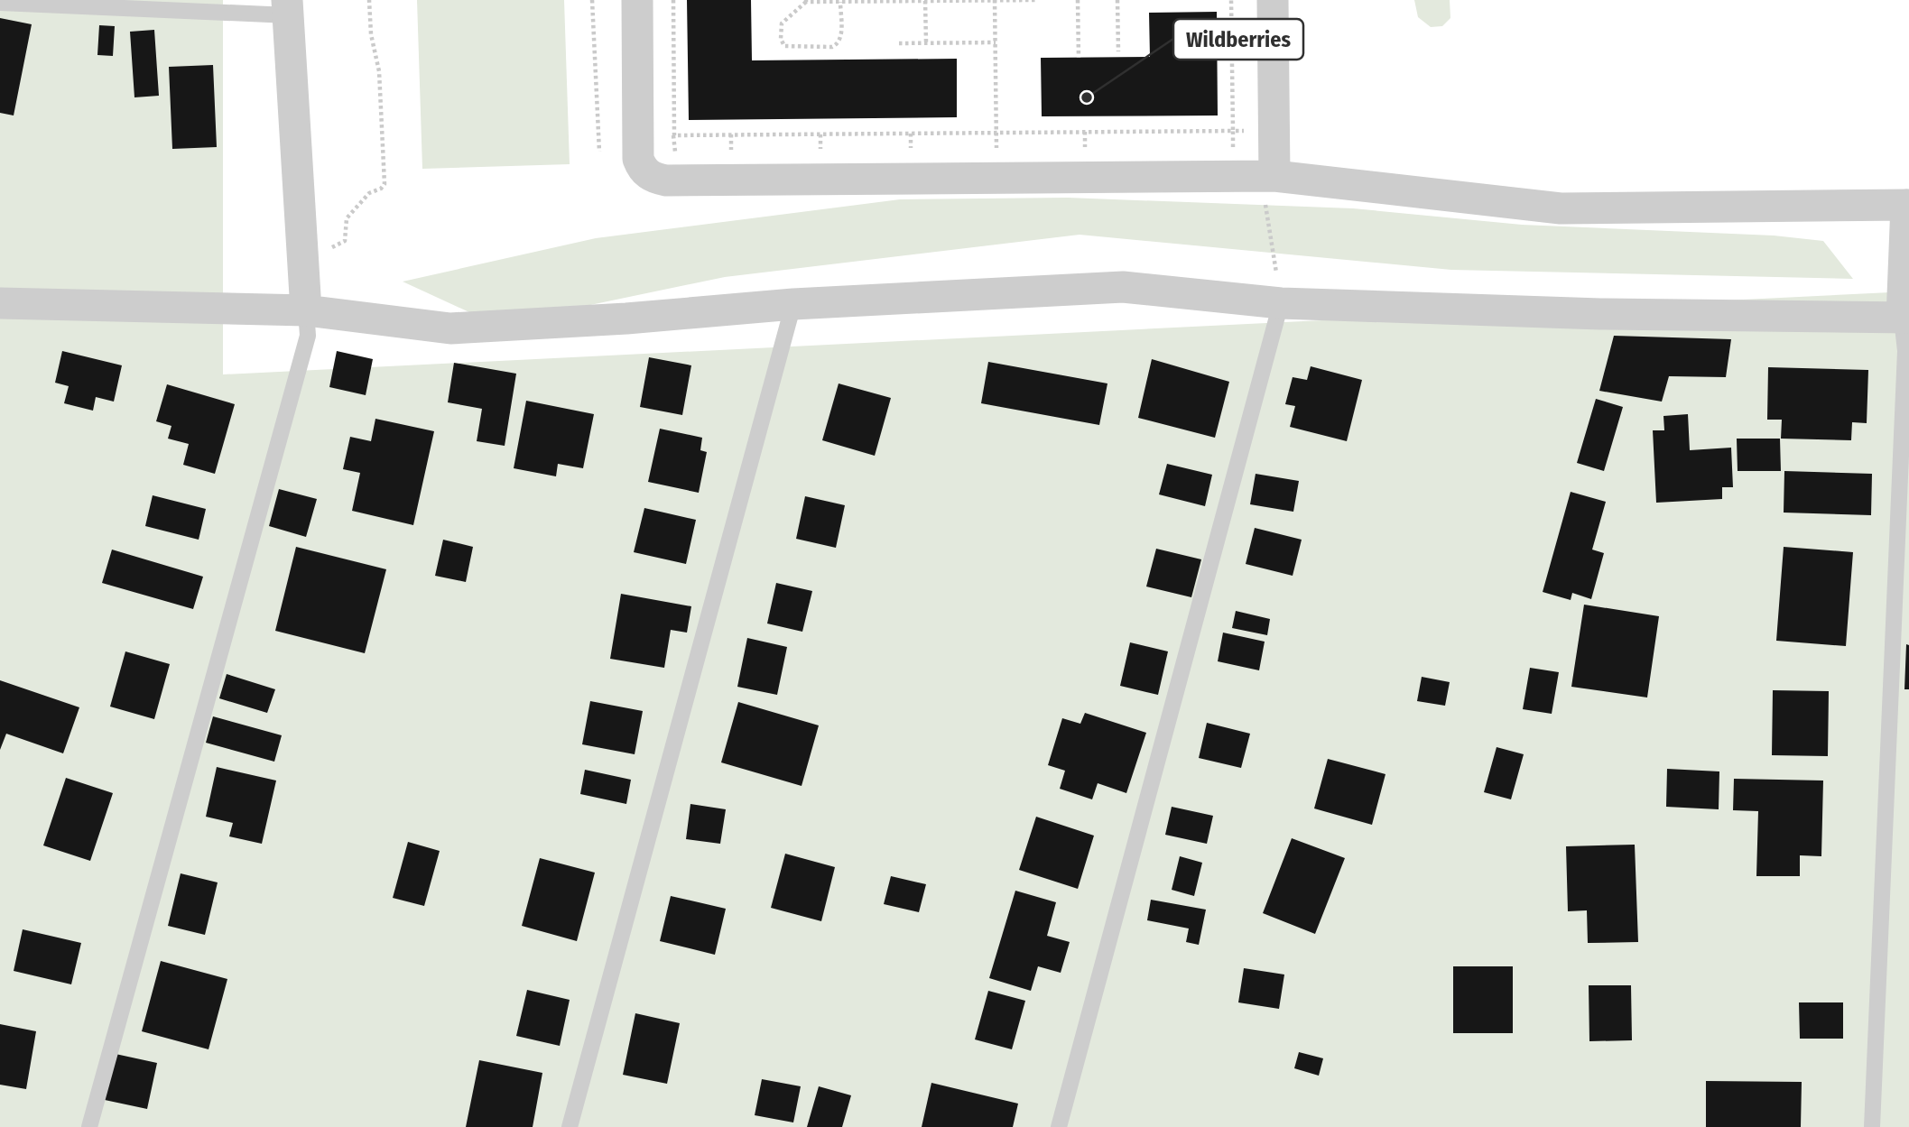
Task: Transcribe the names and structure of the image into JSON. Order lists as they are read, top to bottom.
{
  "places": ["Wildberries"]
}
